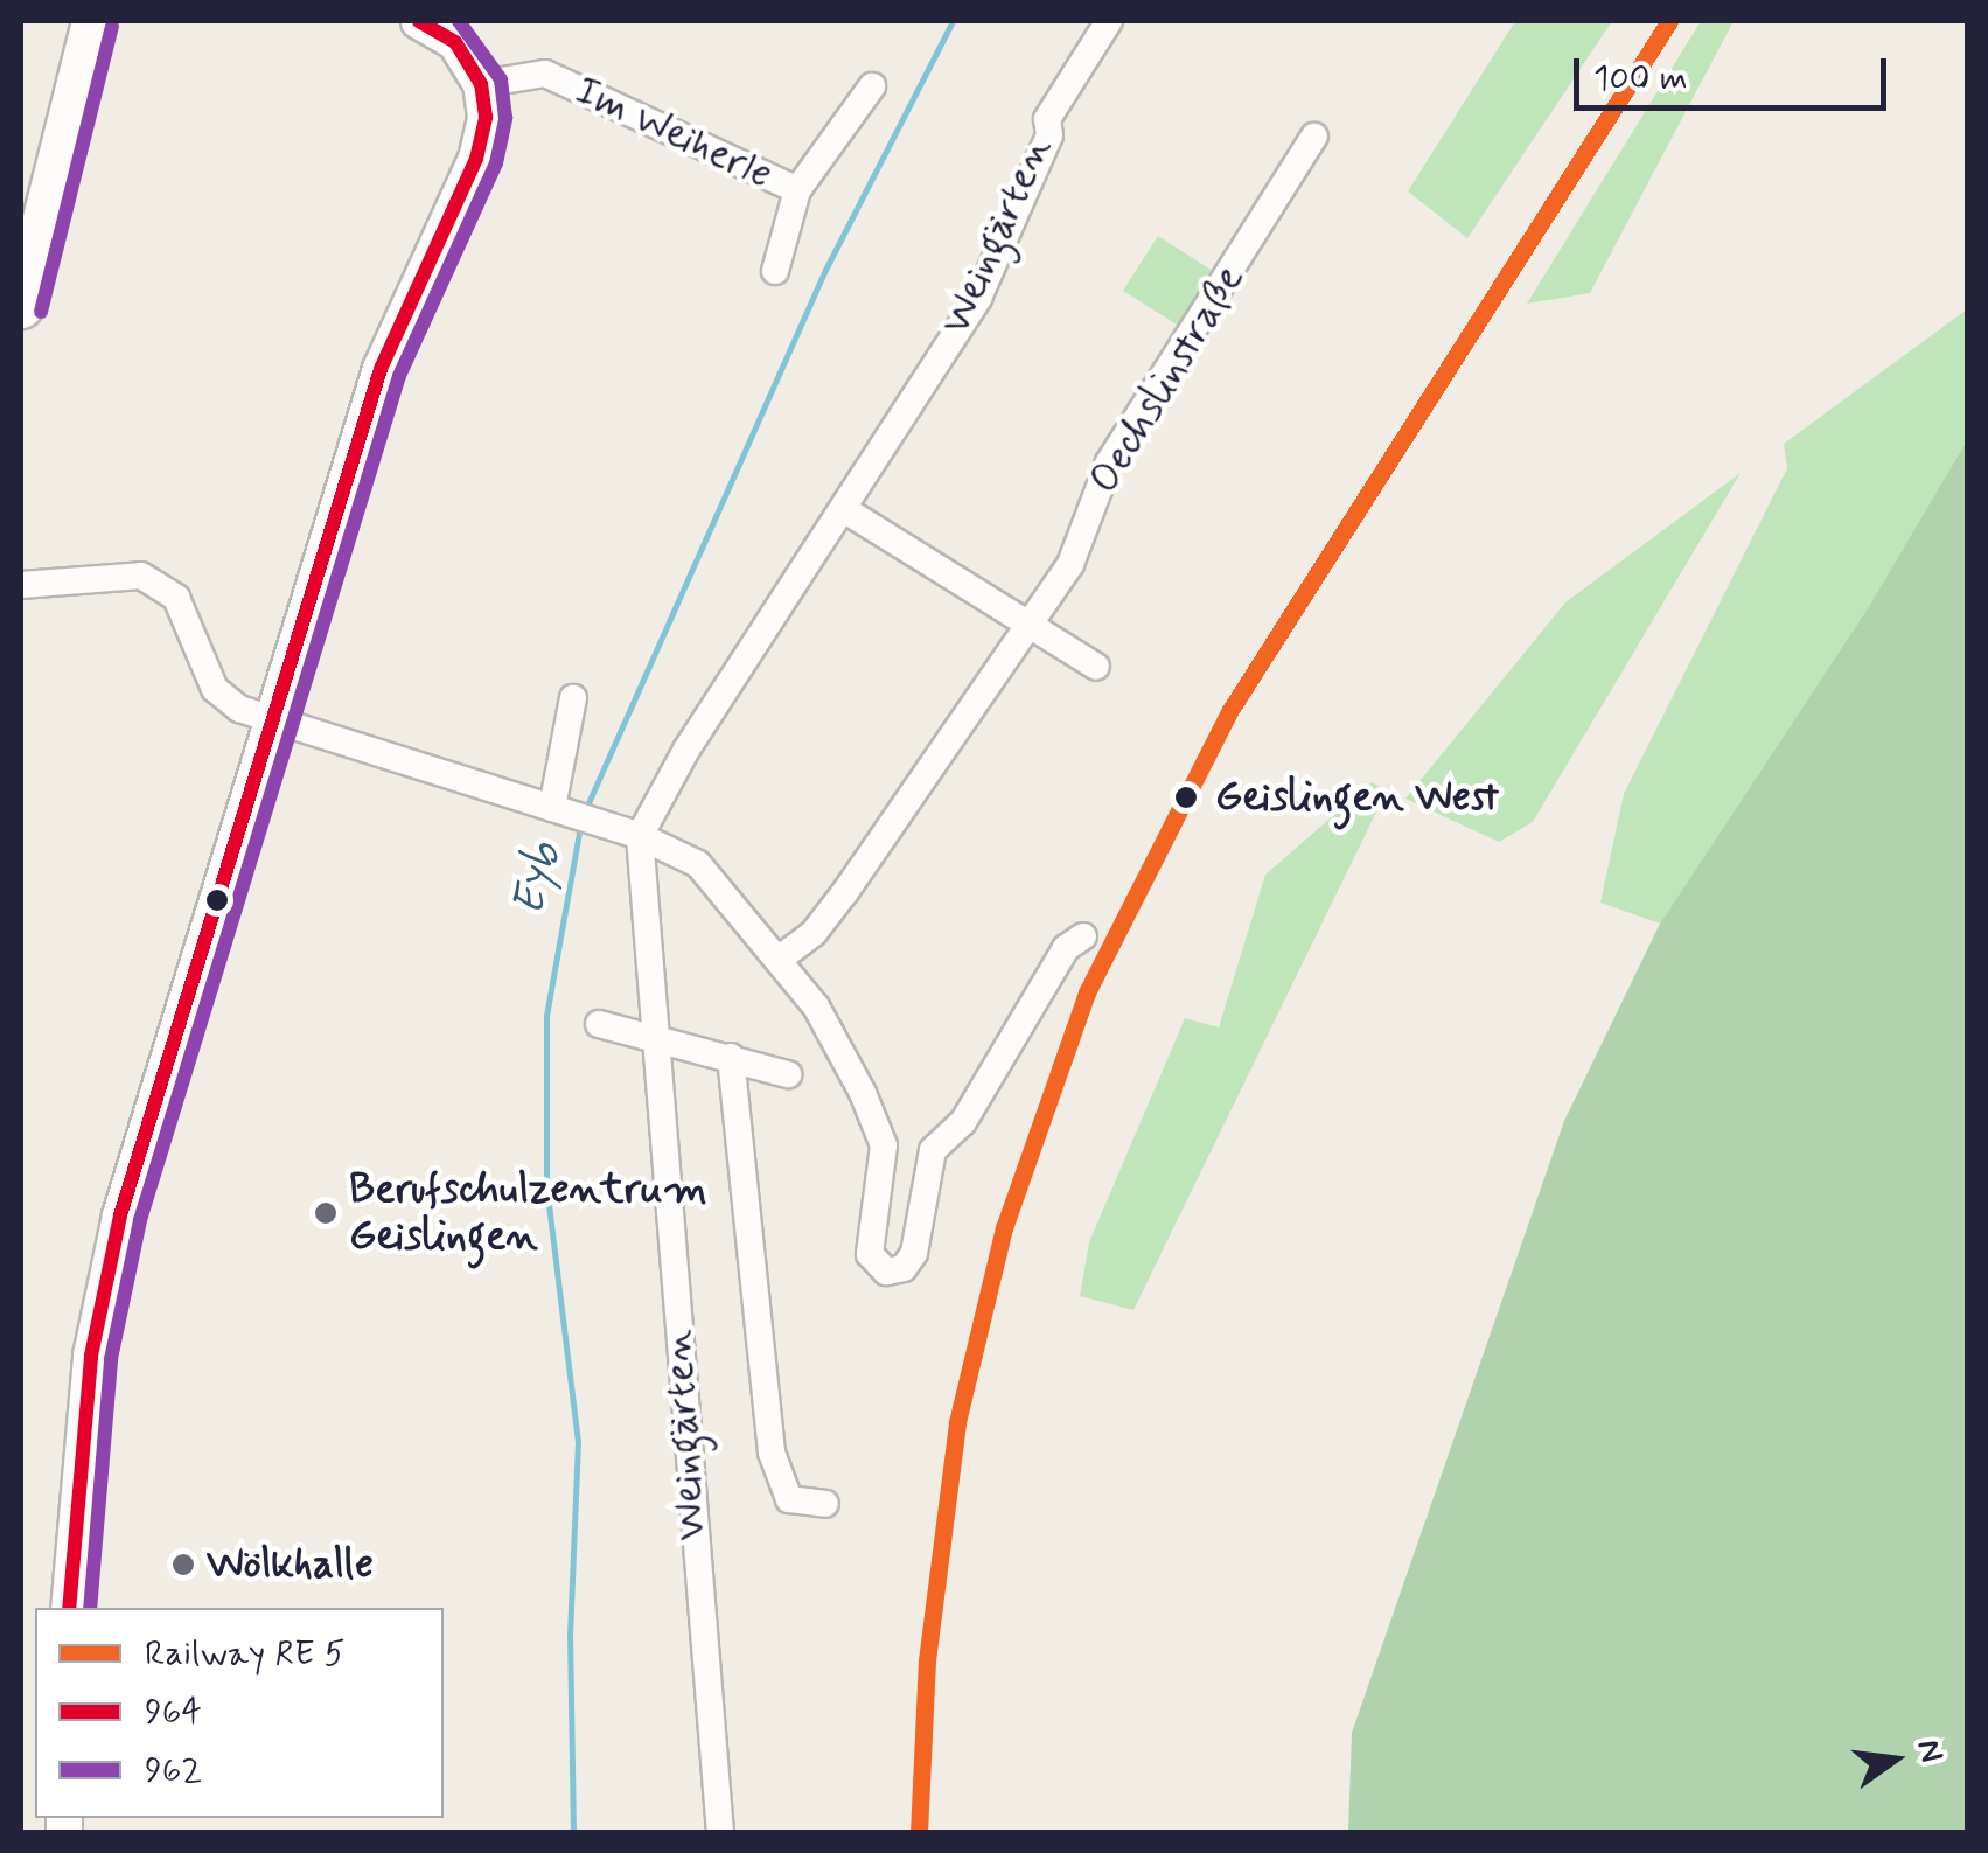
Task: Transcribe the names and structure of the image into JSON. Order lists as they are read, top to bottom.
{
  "streets": {
    "street": ["Im Weiherle", "Weingärten", "Oechslinstraße"]
  },
  "water": ["Eyb"],
  "places": ["Geislingen West", "Berufschulzentrum Geislingen", "Wölkhalle"],
  "lines": ["transit line 964", "transit line 962"],
  "legend": ["Railway RE 5", "964", "962"],
  "scale_bar": "100 m",
  "north": "right"
}
